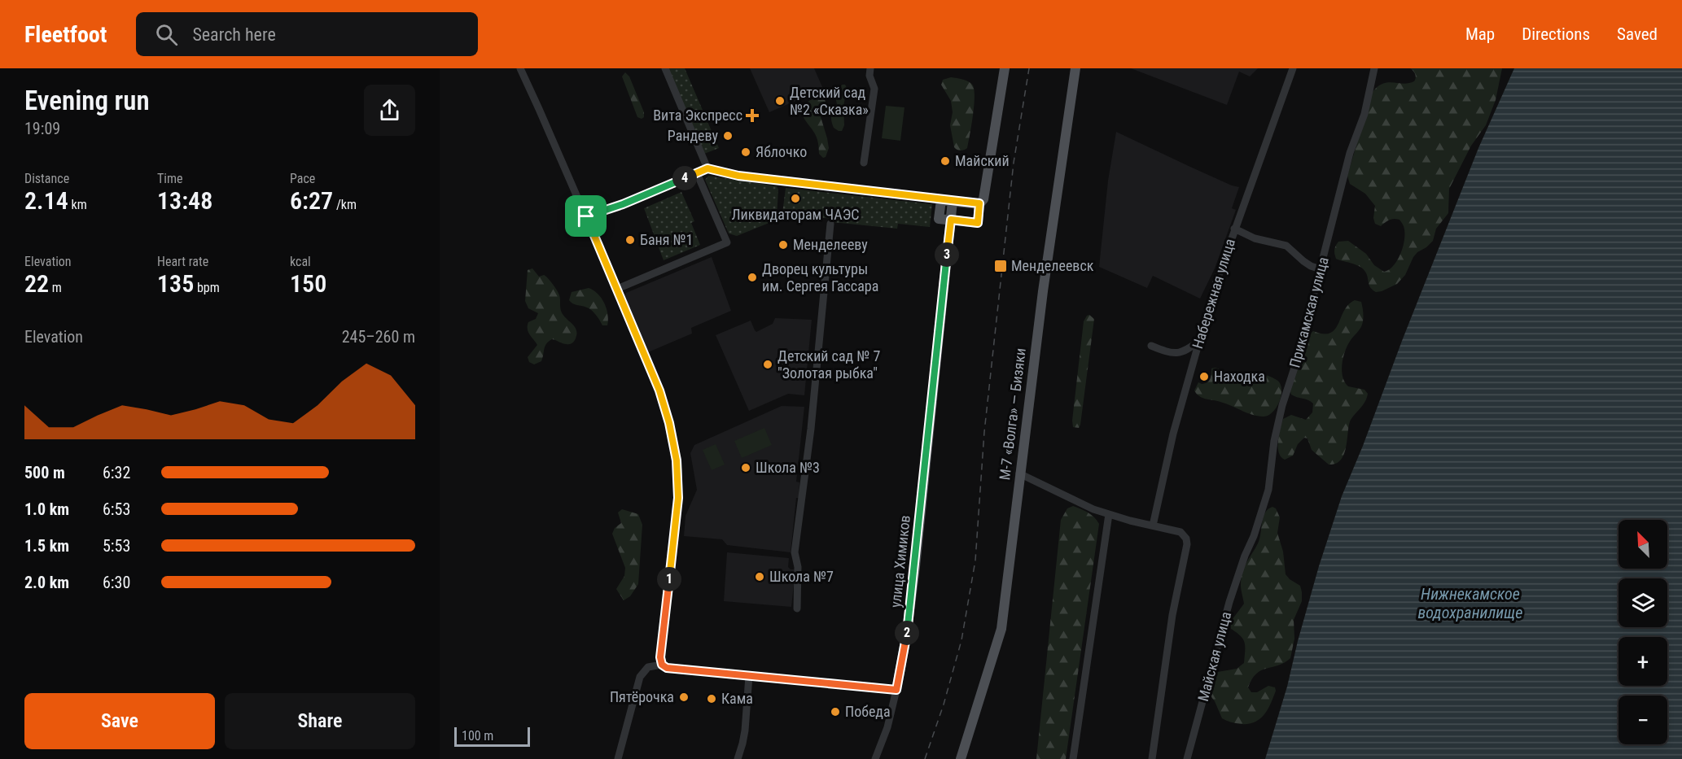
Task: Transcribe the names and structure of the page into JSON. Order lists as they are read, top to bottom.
{
  "streets": {
    "main road": ["М-7 «Волга» — Бизяки", "улица Химиков"],
    "street": ["Набережная улица", "Прикамская улица", "Майская улица"]
  },
  "crossings": [
    ["Прикамская улица", "Майская улица"]
  ],
  "water": ["Нижнекамское водохранилище"],
  "places": {
    "other": [
      "Детский сад №2 «Сказка»",
      "Рандеву",
      "Яблочко",
      "Майский",
      "Ликвидаторам ЧАЭС",
      "Баня №1",
      "Менделееву",
      "Дворец культуры им. Сергея Гассара",
      "Детский сад № 7 \"Золотая рыбка\"",
      "Находка",
      "Школа №3",
      "Школа №7",
      "Пятёрочка",
      "Кама",
      "Победа"
    ],
    "health": ["Вита Экспресс"],
    "transit": ["Менделеевск"]
  },
  "scale_bar": "100 m",
  "north": "top left",
  "page": {
    "header": "Fleetfoot",
    "search": "Search here",
    "nav": ["Map", "Directions", "Saved"],
    "heading": ["Evening run", "19:09"],
    "stats": [
      ["Distance", "2.14 km"],
      ["Time", "13:48"],
      ["Pace", "6:27 /km"],
      ["Elevation", "22 m"],
      ["Heart rate", "135 bpm"],
      ["kcal", "150"]
    ],
    "pins": [
      "4",
      "3",
      "1",
      "2"
    ],
    "chart": ["Elevation", "245–260 m"],
    "list": [
      {
        "name": "500 m",
        "note": "6:32"
      },
      {
        "name": "1.0 km",
        "note": "6:53"
      },
      {
        "name": "1.5 km",
        "note": "5:53"
      },
      {
        "name": "2.0 km",
        "note": "6:30"
      }
    ],
    "map_buttons": ["+", "−"],
    "buttons": ["Save", "Share"],
    "scale": "100 m"
  }
}
